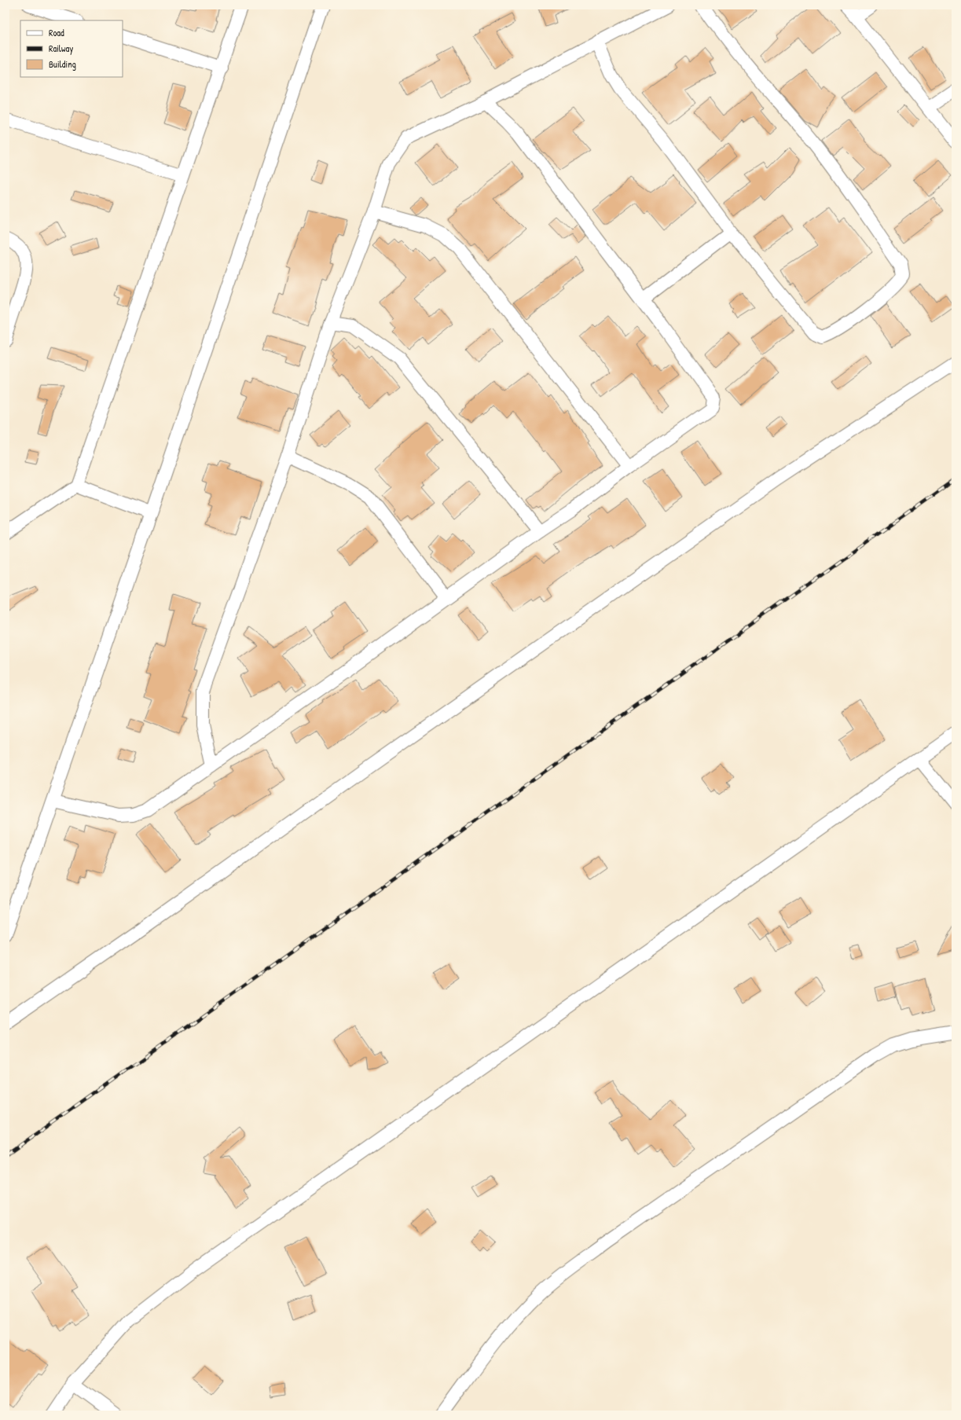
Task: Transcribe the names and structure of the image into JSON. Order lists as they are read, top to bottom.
{
  "legend": ["Road", "Railway", "Building"]
}
